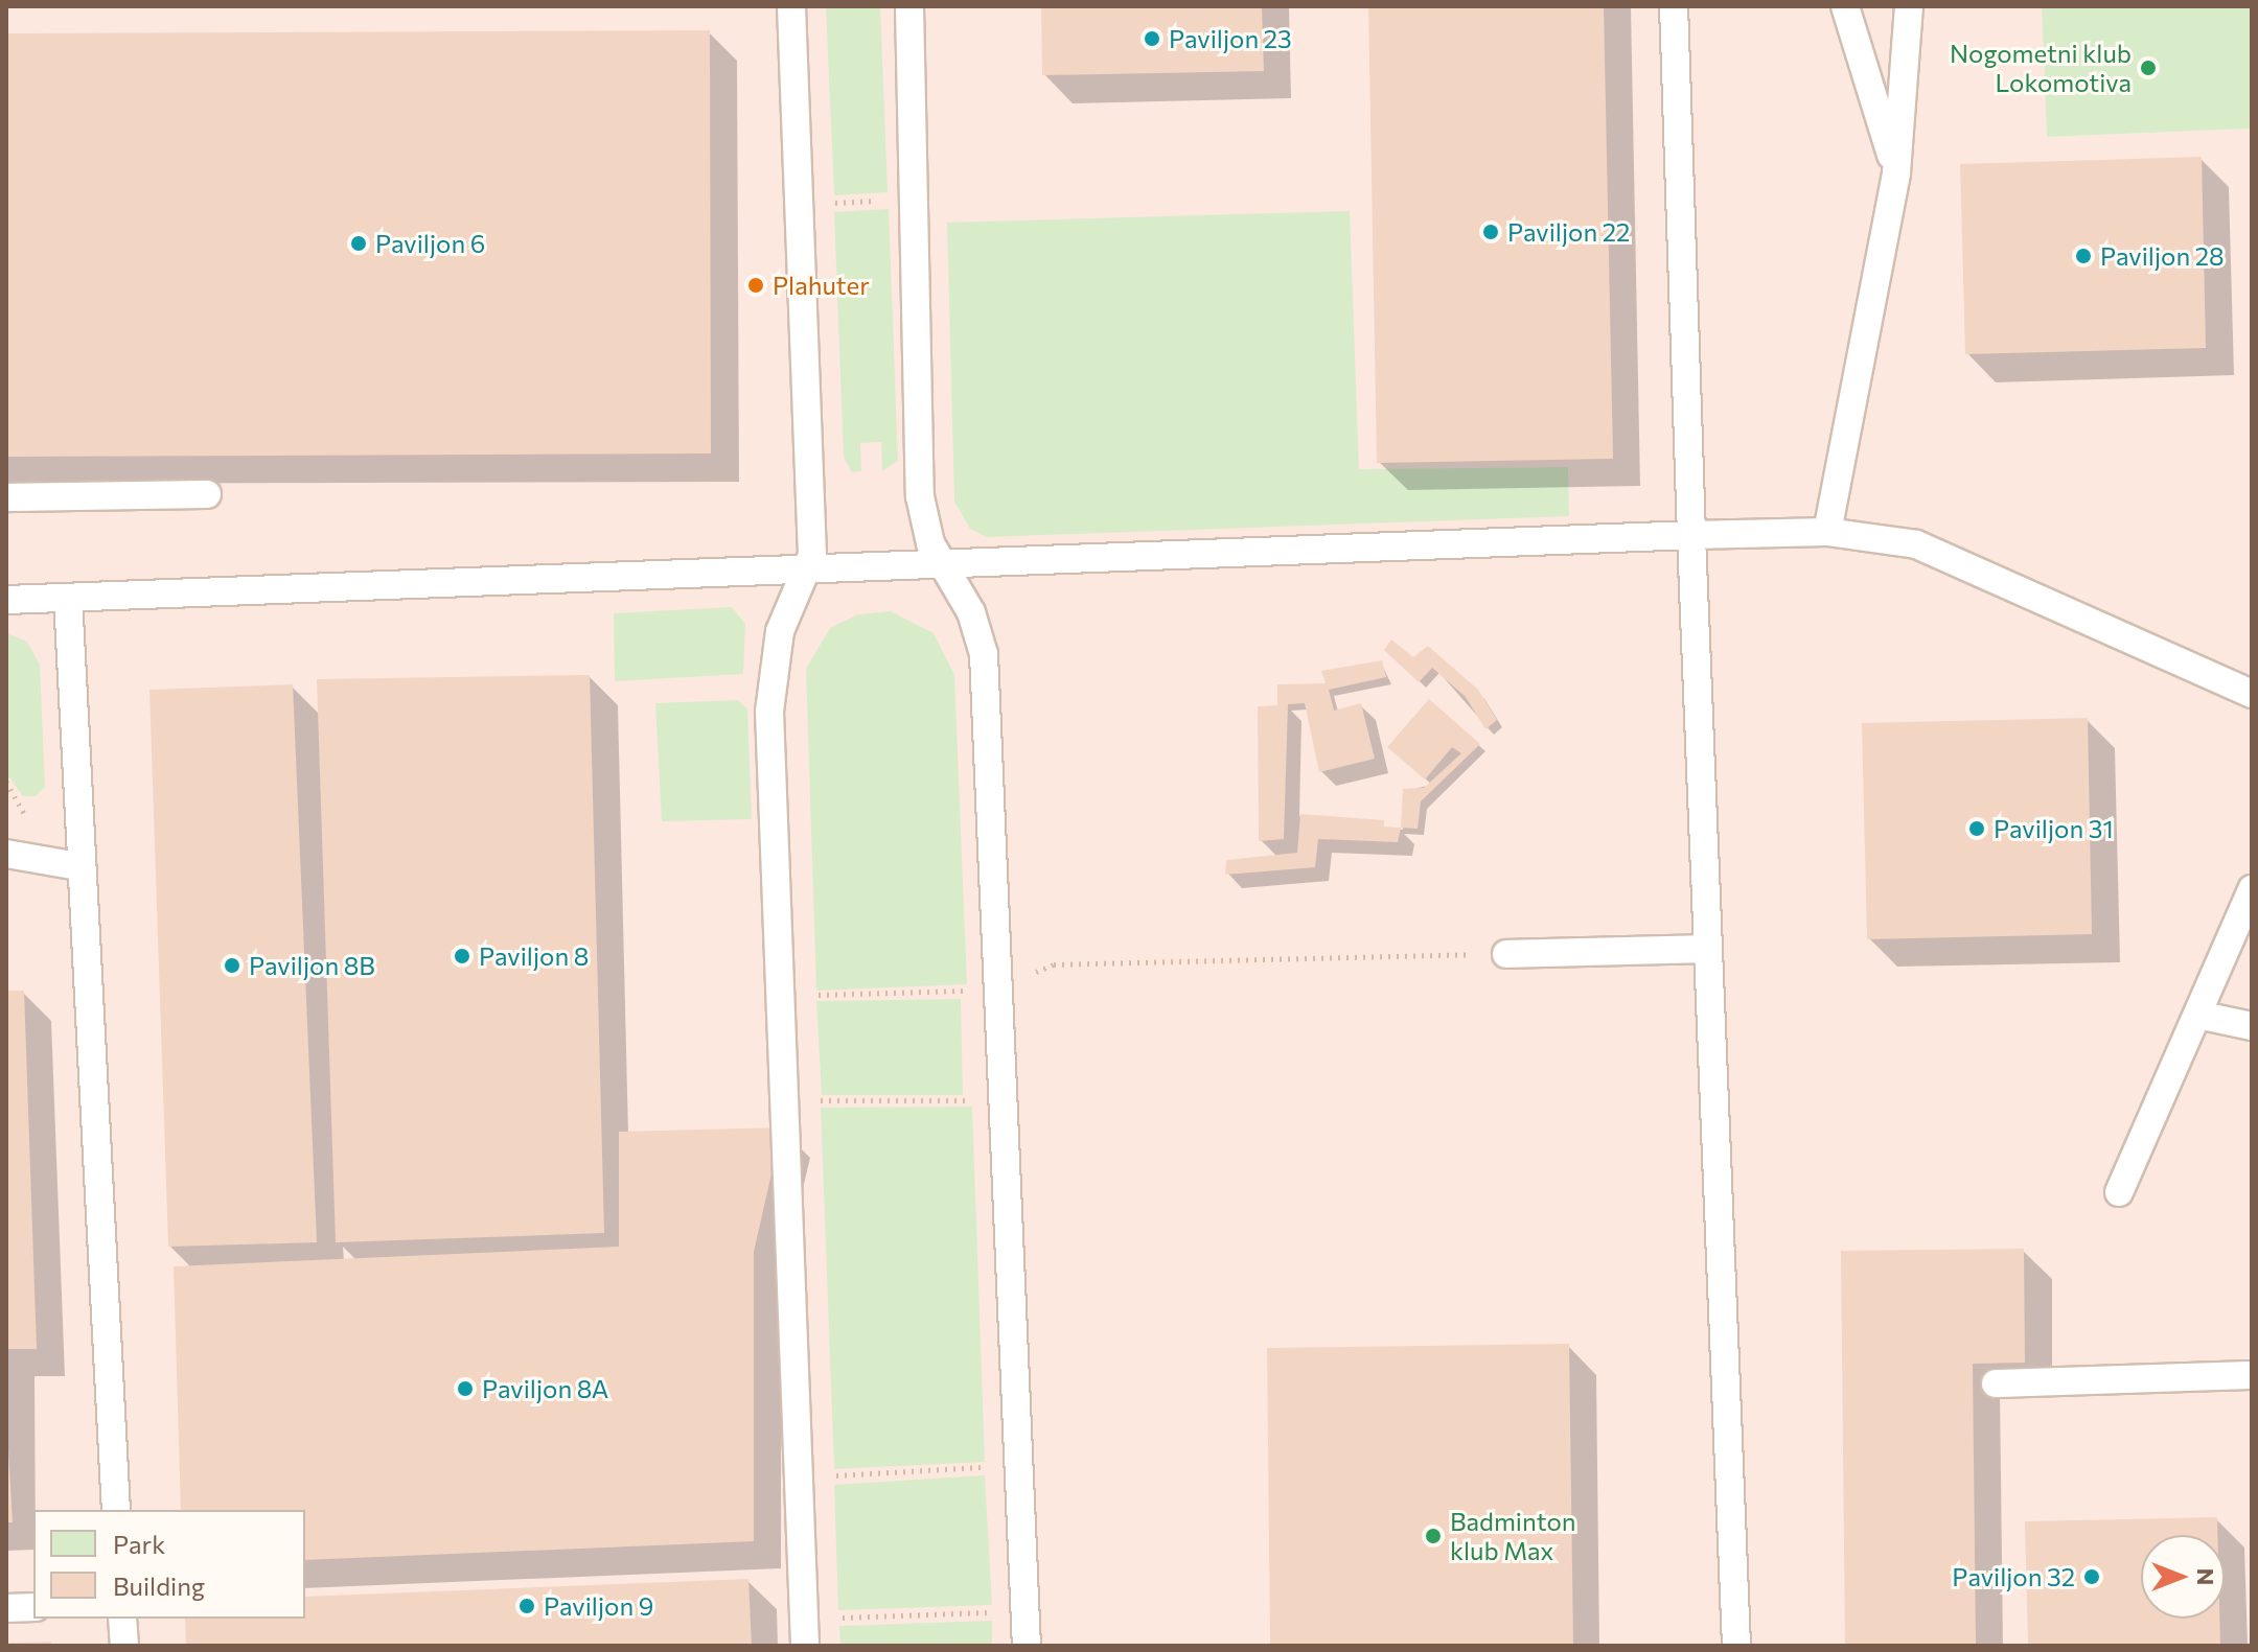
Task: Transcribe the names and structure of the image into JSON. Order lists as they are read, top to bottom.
{
  "places": [
    "Paviljon 23",
    "Nogometni klub Lokomotiva",
    "Paviljon 22",
    "Paviljon 6",
    "Paviljon 28",
    "Plahuter",
    "Paviljon 31",
    "Paviljon 8",
    "Paviljon 8B",
    "Paviljon 8A",
    "Badminton klub Max",
    "Paviljon 32",
    "Paviljon 9"
  ],
  "legend": ["Park", "Building"],
  "north": "right"
}
